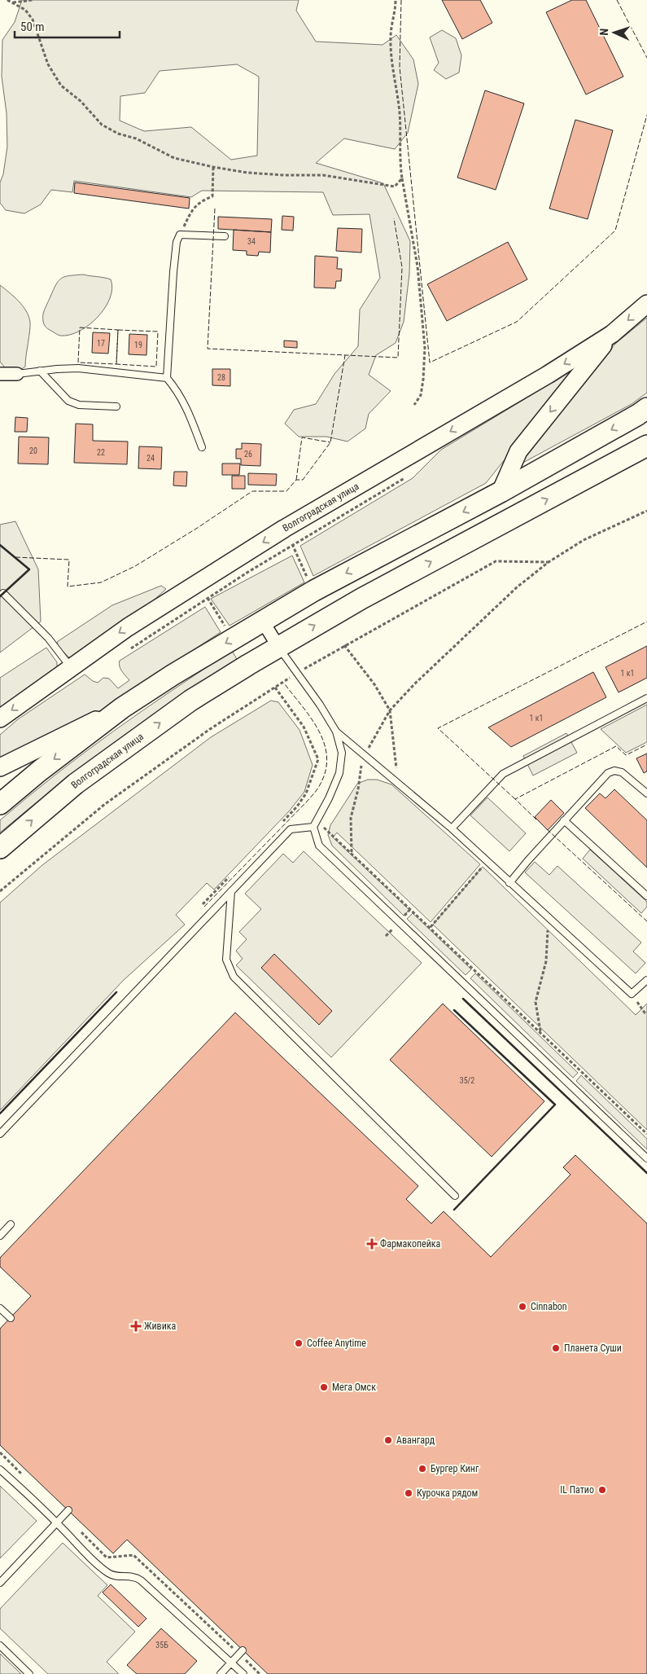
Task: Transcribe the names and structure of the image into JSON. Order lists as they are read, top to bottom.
{
  "streets": {
    "main road": ["Волгоградская улица"]
  },
  "places": {
    "health": ["Фармакопейка", "Живика"],
    "other": [
      "Cinnabon",
      "Coffee Anytime",
      "Планета Суши",
      "Мега Омск",
      "Авангард",
      "Бургер Кинг",
      "IL Патио",
      "Курочка рядом"
    ]
  },
  "house_numbers": [
    "34",
    "17",
    "19",
    "28",
    "20",
    "22",
    "26",
    "24",
    "1 к1",
    "1 к1",
    "35/2",
    "35Б"
  ],
  "scale_bar": "50 m",
  "north": "left"
}
